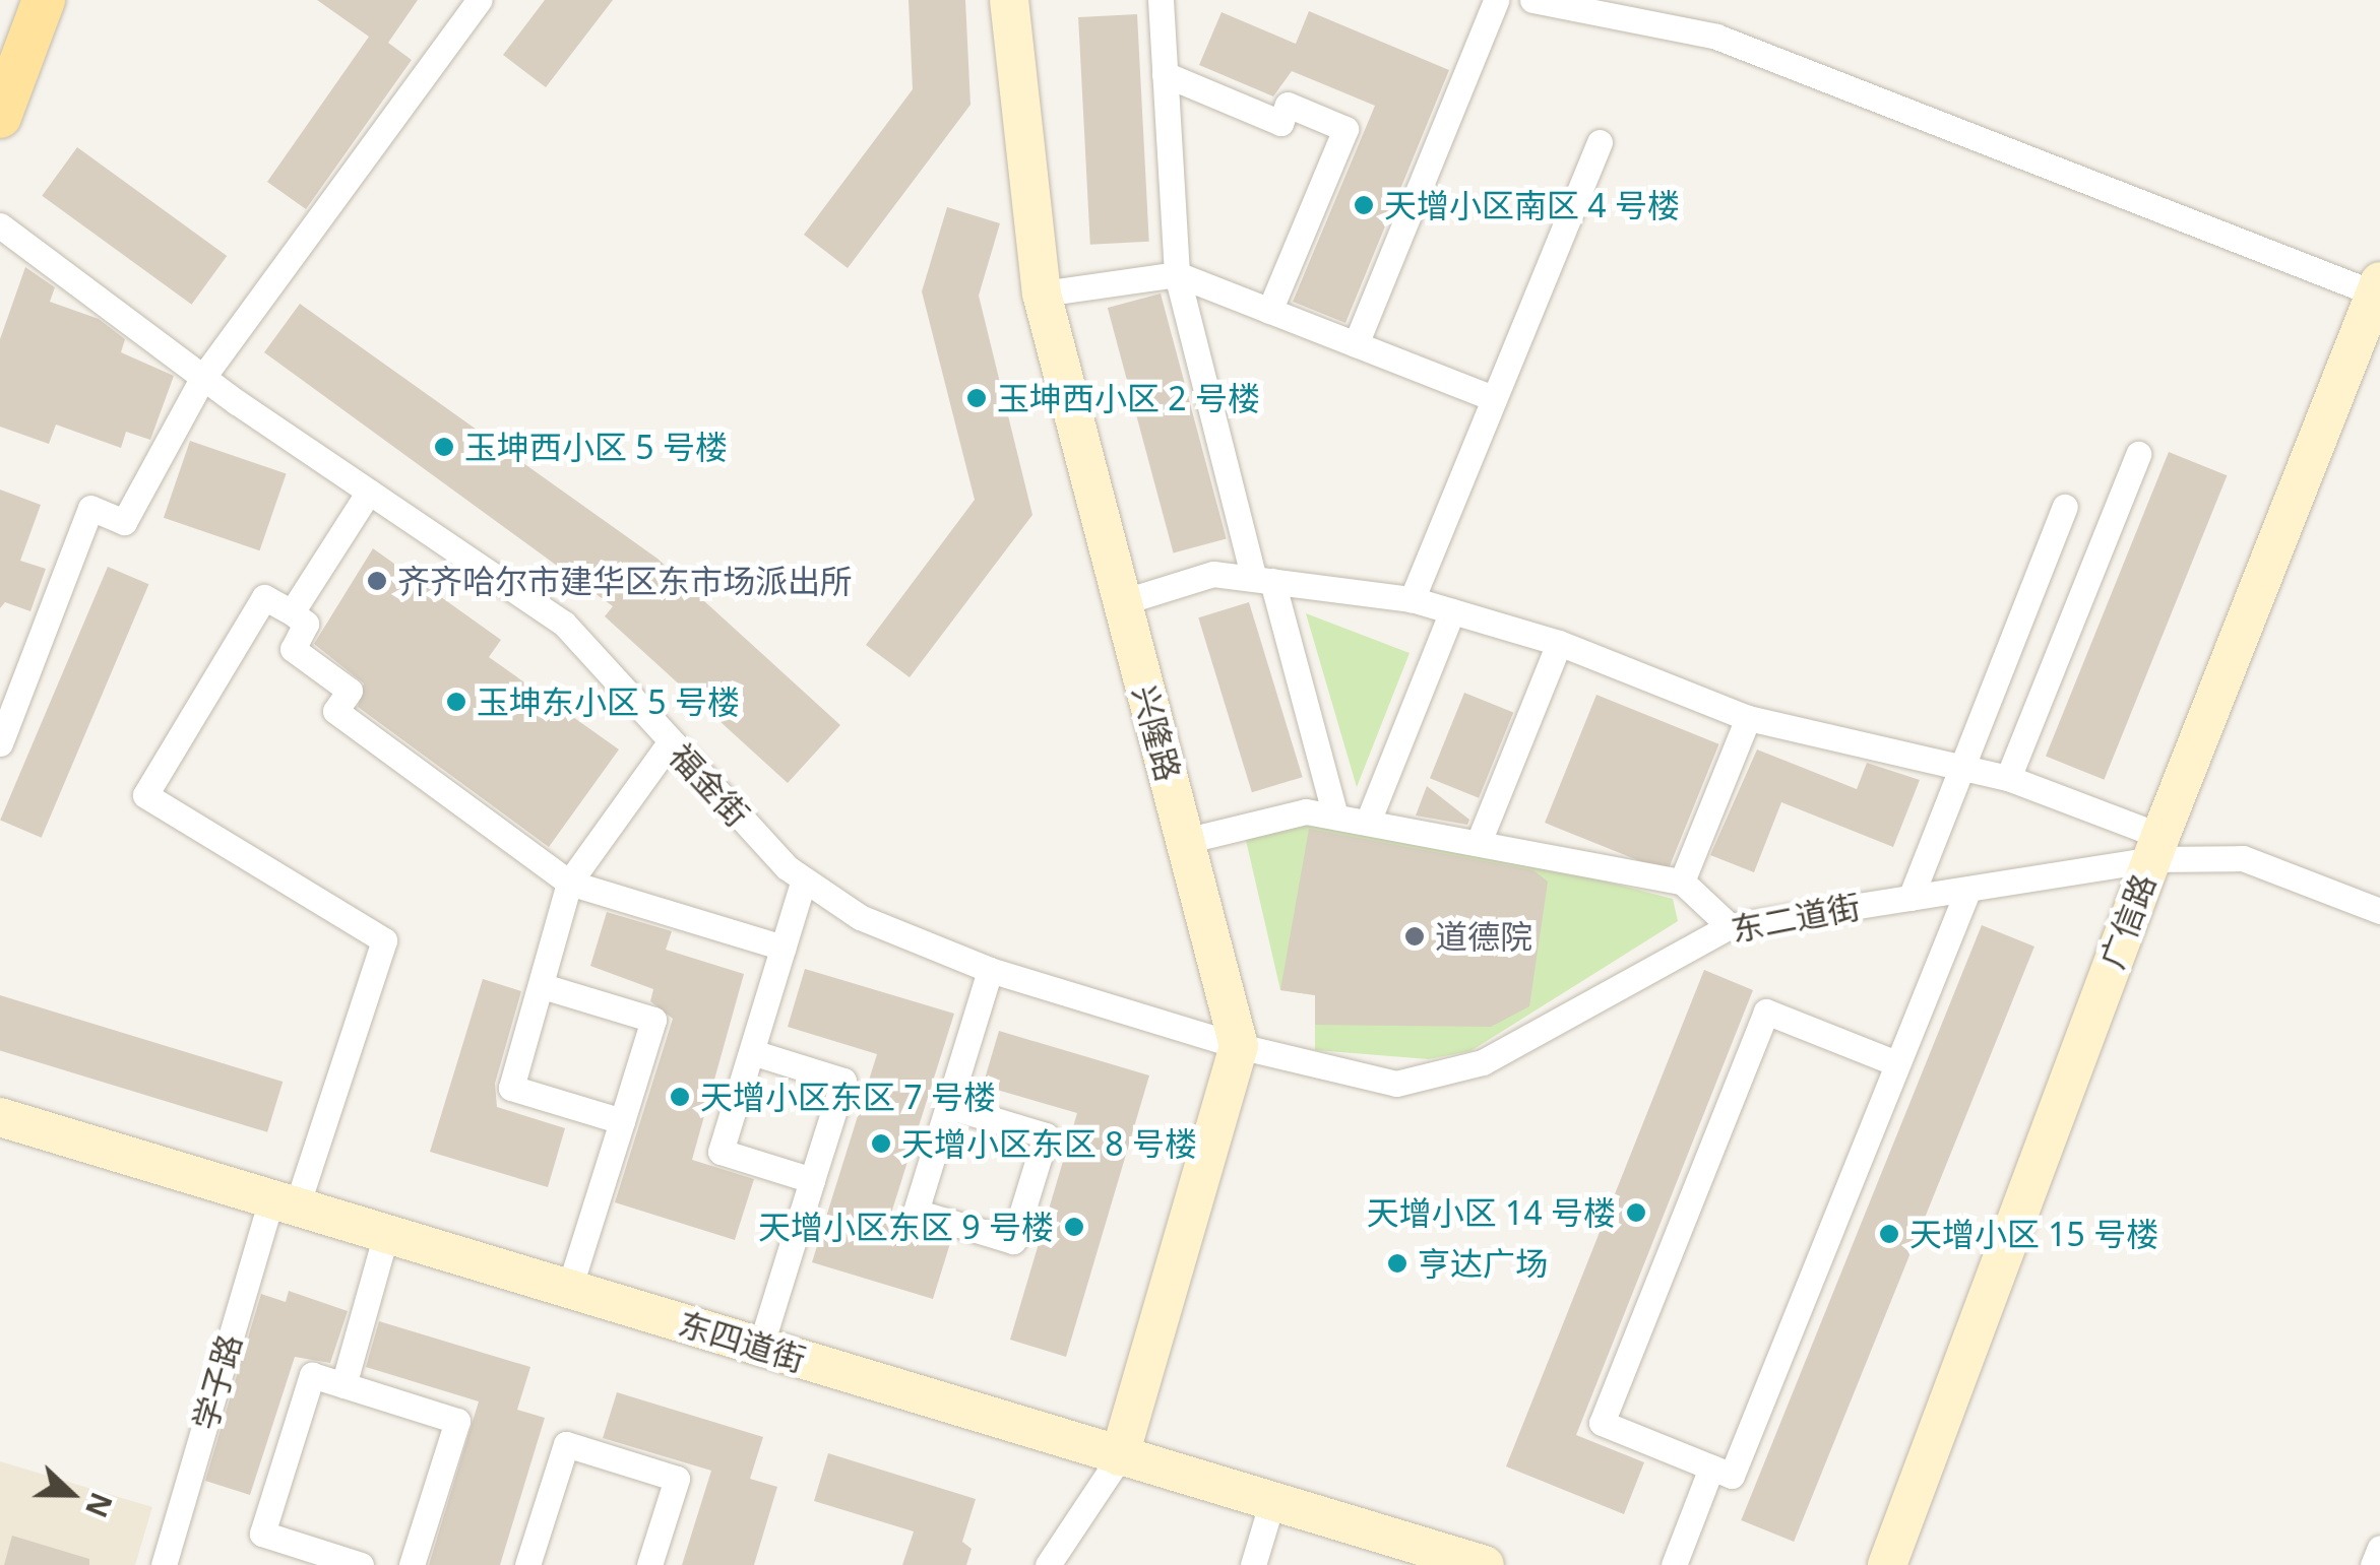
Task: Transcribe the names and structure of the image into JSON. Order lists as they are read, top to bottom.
{
  "streets": {
    "main road": ["兴隆路", "广信路", "东四道街"],
    "street": ["福金街", "东二道街", "学子路"]
  },
  "crossings": [
    ["兴隆路", "福金街"],
    ["兴隆路", "东二道街"],
    ["福金街", "东二道街"],
    ["东二道街", "广信路"],
    ["东四道街", "学子路"]
  ],
  "places": [
    "天增小区南区 4 号楼",
    "玉坤西小区 2 号楼",
    "玉坤西小区 5 号楼",
    "齐齐哈尔市建华区东市场派出所",
    "玉坤东小区 5 号楼",
    "道德院",
    "天增小区东区 7 号楼",
    "天增小区东区 8 号楼",
    "天增小区 14 号楼",
    "天增小区东区 9 号楼",
    "天增小区 15 号楼",
    "亨达广场"
  ],
  "north": "right"
}
